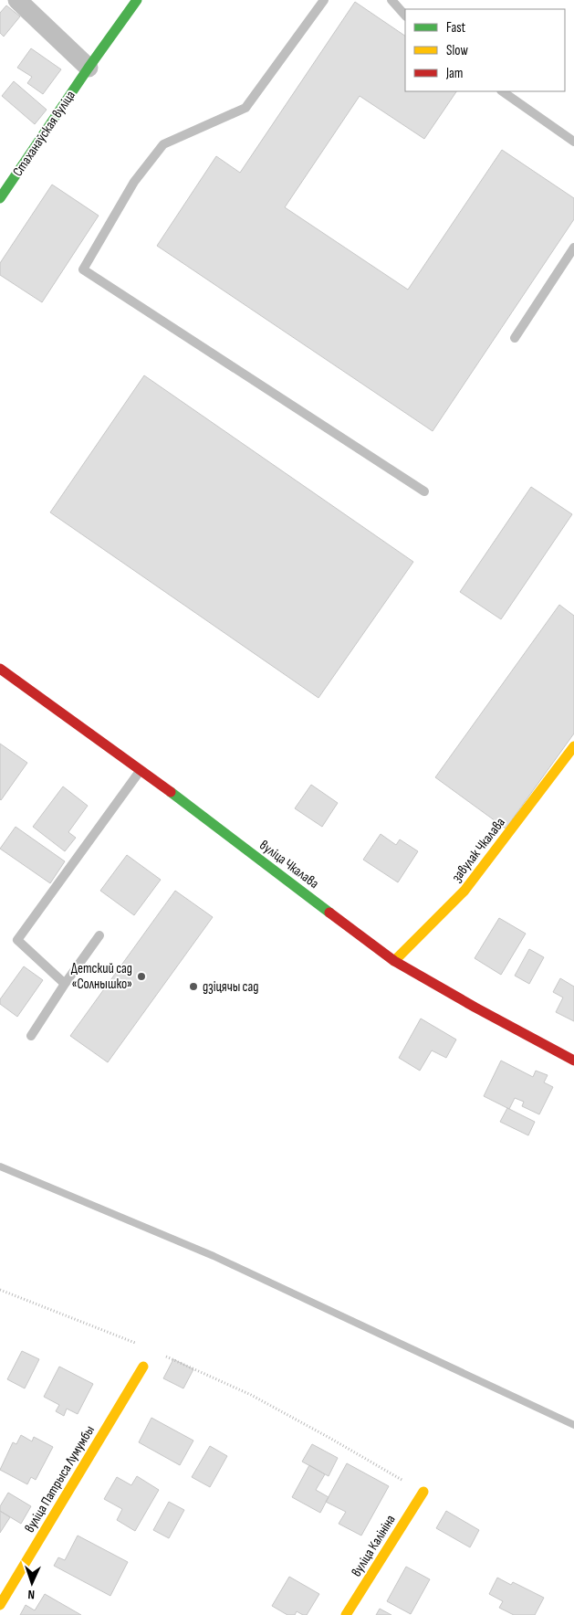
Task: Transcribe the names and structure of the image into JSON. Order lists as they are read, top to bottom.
{
  "streets": {
    "street": [
      "Стаханаўская вуліца",
      "завулак Чкалава",
      "вуліца Чкалава",
      "вуліца Патрыса Лумумбы",
      "вуліца Калініна"
    ]
  },
  "crossings": [
    ["завулак Чкалава", "вуліца Чкалава"]
  ],
  "places": ["Детский сад «Солнышко»", "дзіцячы сад"],
  "legend": ["Fast", "Slow", "Jam"],
  "north": "bottom"
}
